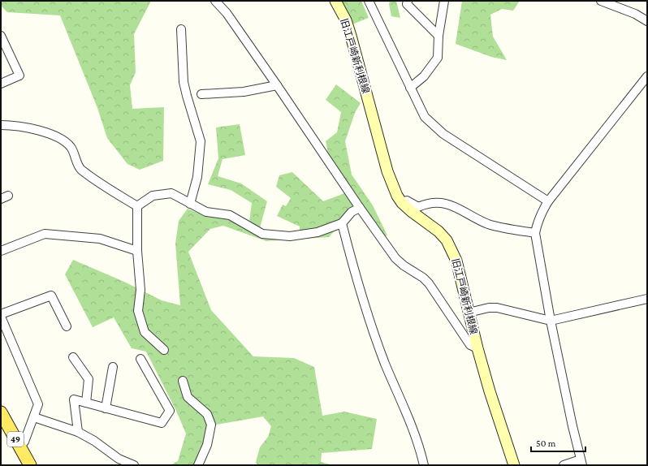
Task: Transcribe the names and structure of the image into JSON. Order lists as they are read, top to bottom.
{
  "streets": {
    "main road": ["49"],
    "street": ["旧江戸崎新利根線"]
  },
  "scale_bar": "50 m"
}
